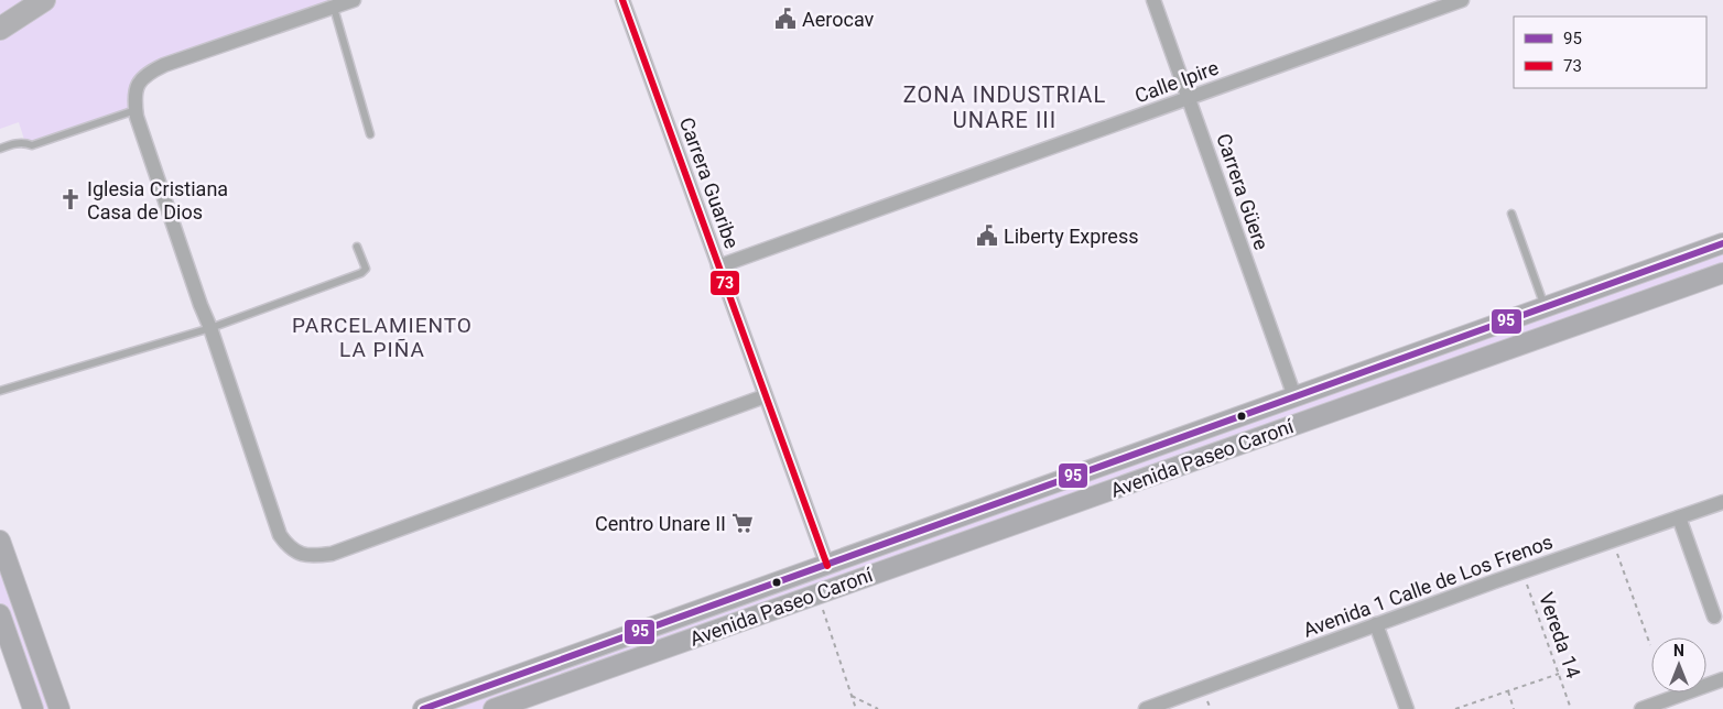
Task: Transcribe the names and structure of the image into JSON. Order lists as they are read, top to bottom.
{
  "streets": {
    "street": [
      "Calle Ipire",
      "Carrera Guaribe",
      "Carrera Güere",
      "Avenida Paseo Caroní",
      "Avenida 1 Calle de Los Frenos"
    ],
    "path": ["Vereda 14"]
  },
  "crossings": [
    ["Calle Ipire", "Carrera Guaribe"],
    ["Calle Ipire", "Carrera Güere"],
    ["Carrera Guaribe", "Avenida Paseo Caroní"],
    ["Carrera Güere", "Avenida Paseo Caroní"],
    ["Avenida 1 Calle de Los Frenos", "Vereda 14"]
  ],
  "districts": ["ZONA INDUSTRIAL UNARE III", "PARCELAMIENTO LA PIÑA"],
  "places": {
    "public building": ["Aerocav", "Liberty Express"],
    "church": ["Iglesia Cristiana Casa de Dios"],
    "supermarket": ["Centro Unare II"]
  },
  "lines": ["transit line 73", "transit line 95"],
  "legend": ["95", "73"],
  "north": "top"
}
